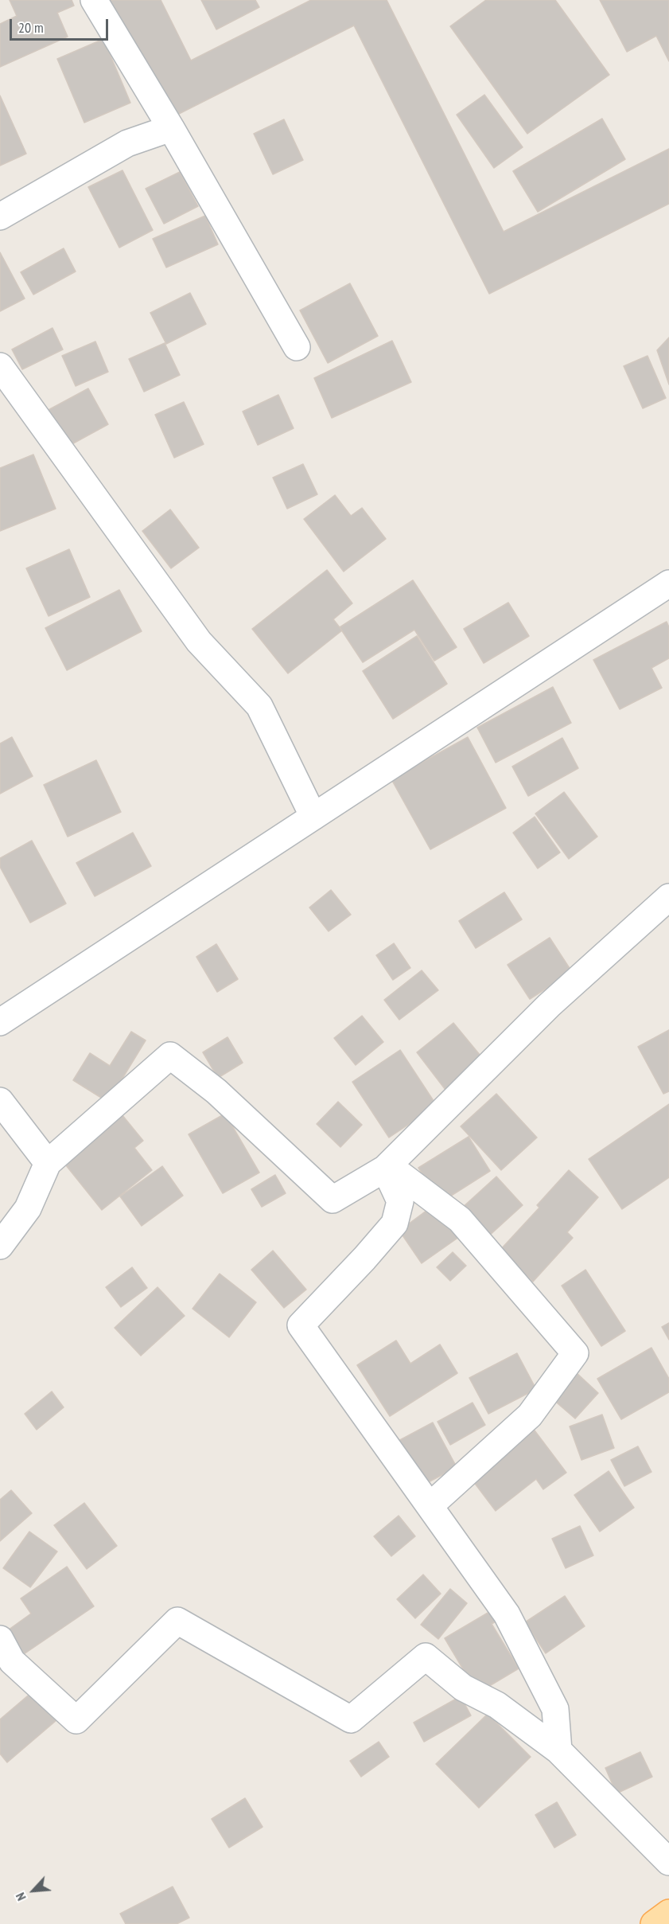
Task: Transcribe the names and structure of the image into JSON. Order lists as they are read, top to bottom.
{
  "scale_bar": "20 m",
  "north": "bottom left"
}
